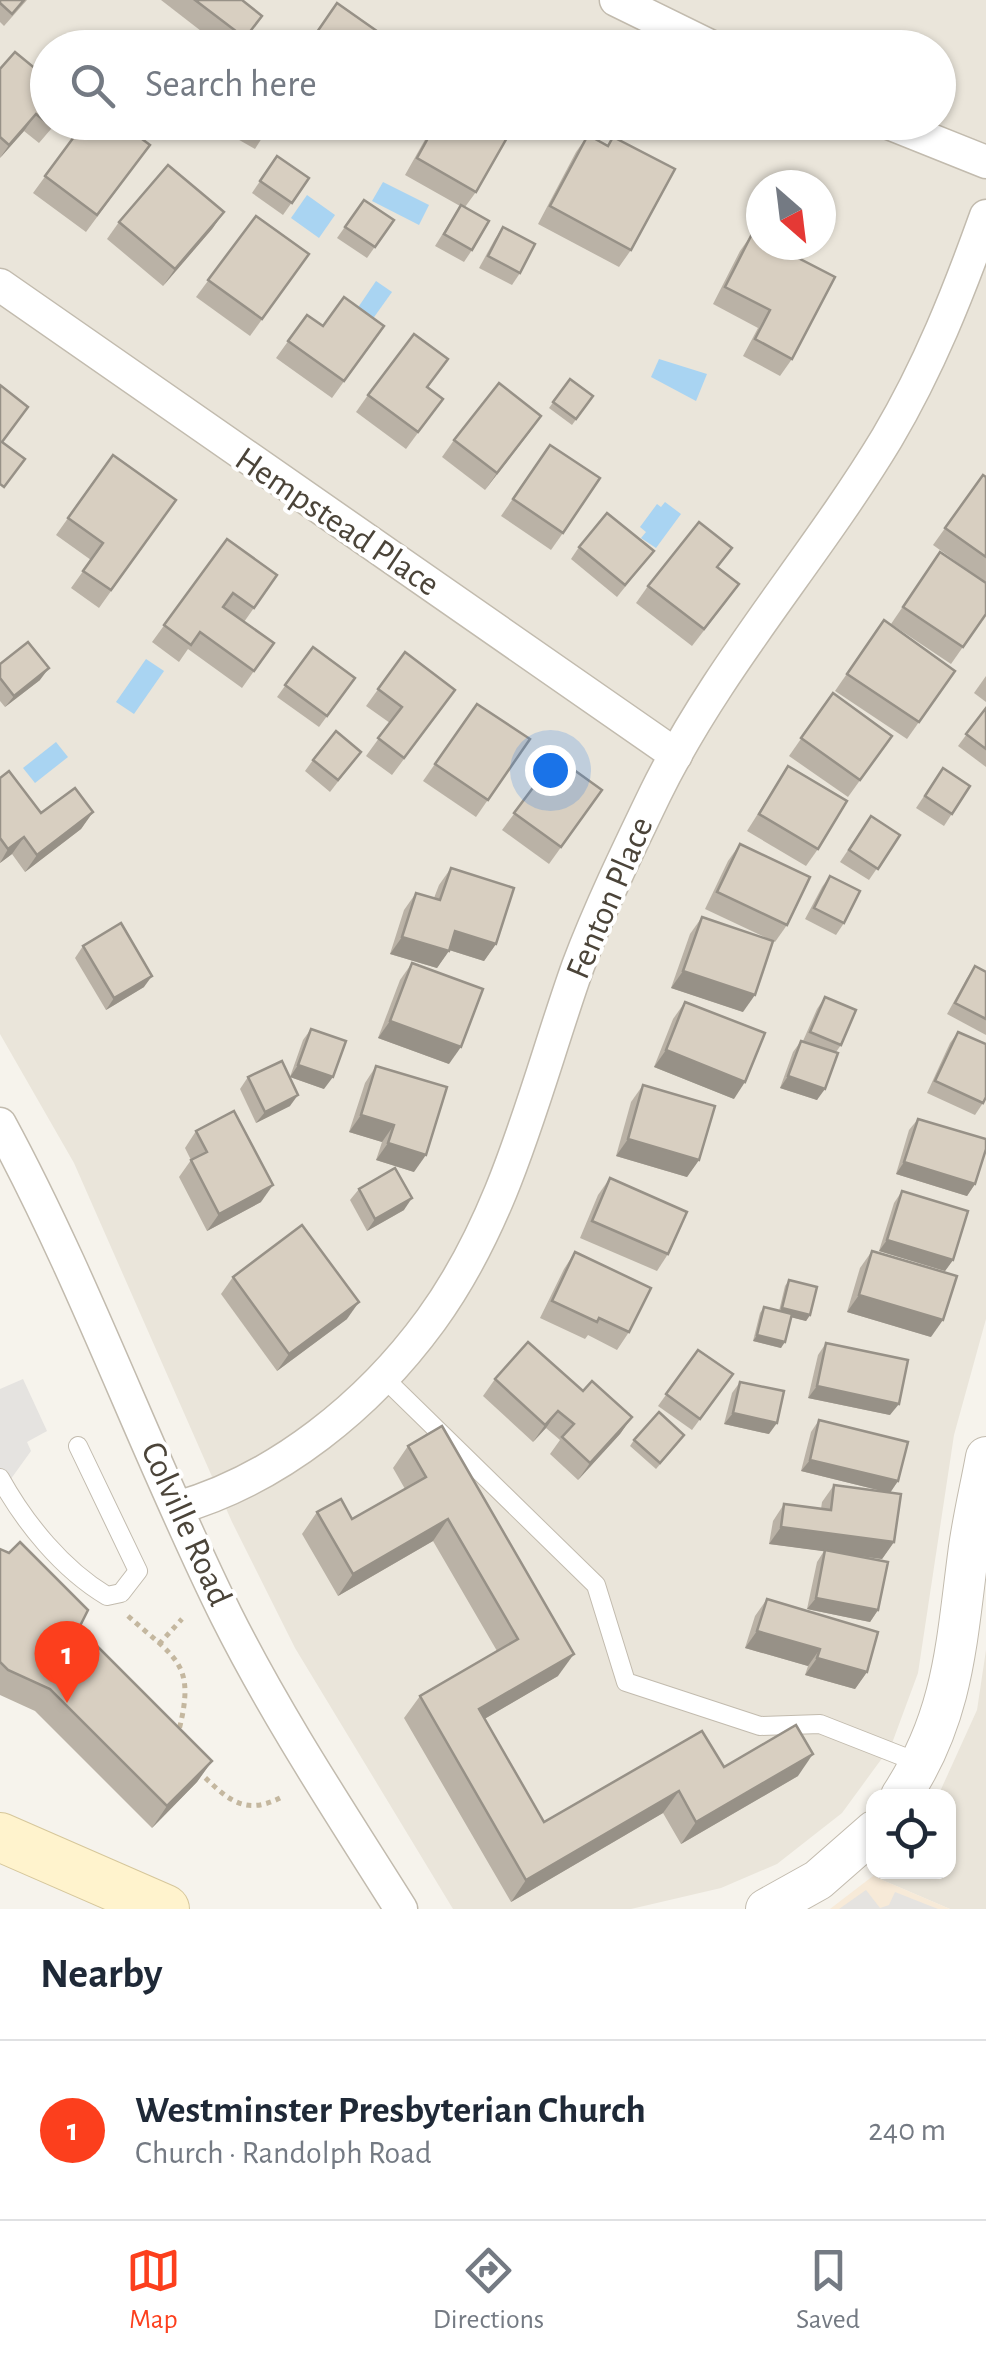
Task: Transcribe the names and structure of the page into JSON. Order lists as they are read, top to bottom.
{
  "streets": {
    "street": ["Hempstead Place", "Fenton Place", "Colville Road"]
  },
  "crossings": [
    ["Hempstead Place", "Fenton Place"],
    ["Fenton Place", "Colville Road"]
  ],
  "north": "bottom right",
  "page": {
    "search": "Search here",
    "pins": "1",
    "heading": "Nearby",
    "list": [
      {
        "mark": "1",
        "name": "Westminster Presbyterian Church",
        "note": "Church · Randolph Road",
        "value": "240 m"
      }
    ],
    "nav": ["Map", "Directions", "Saved"]
  }
}
